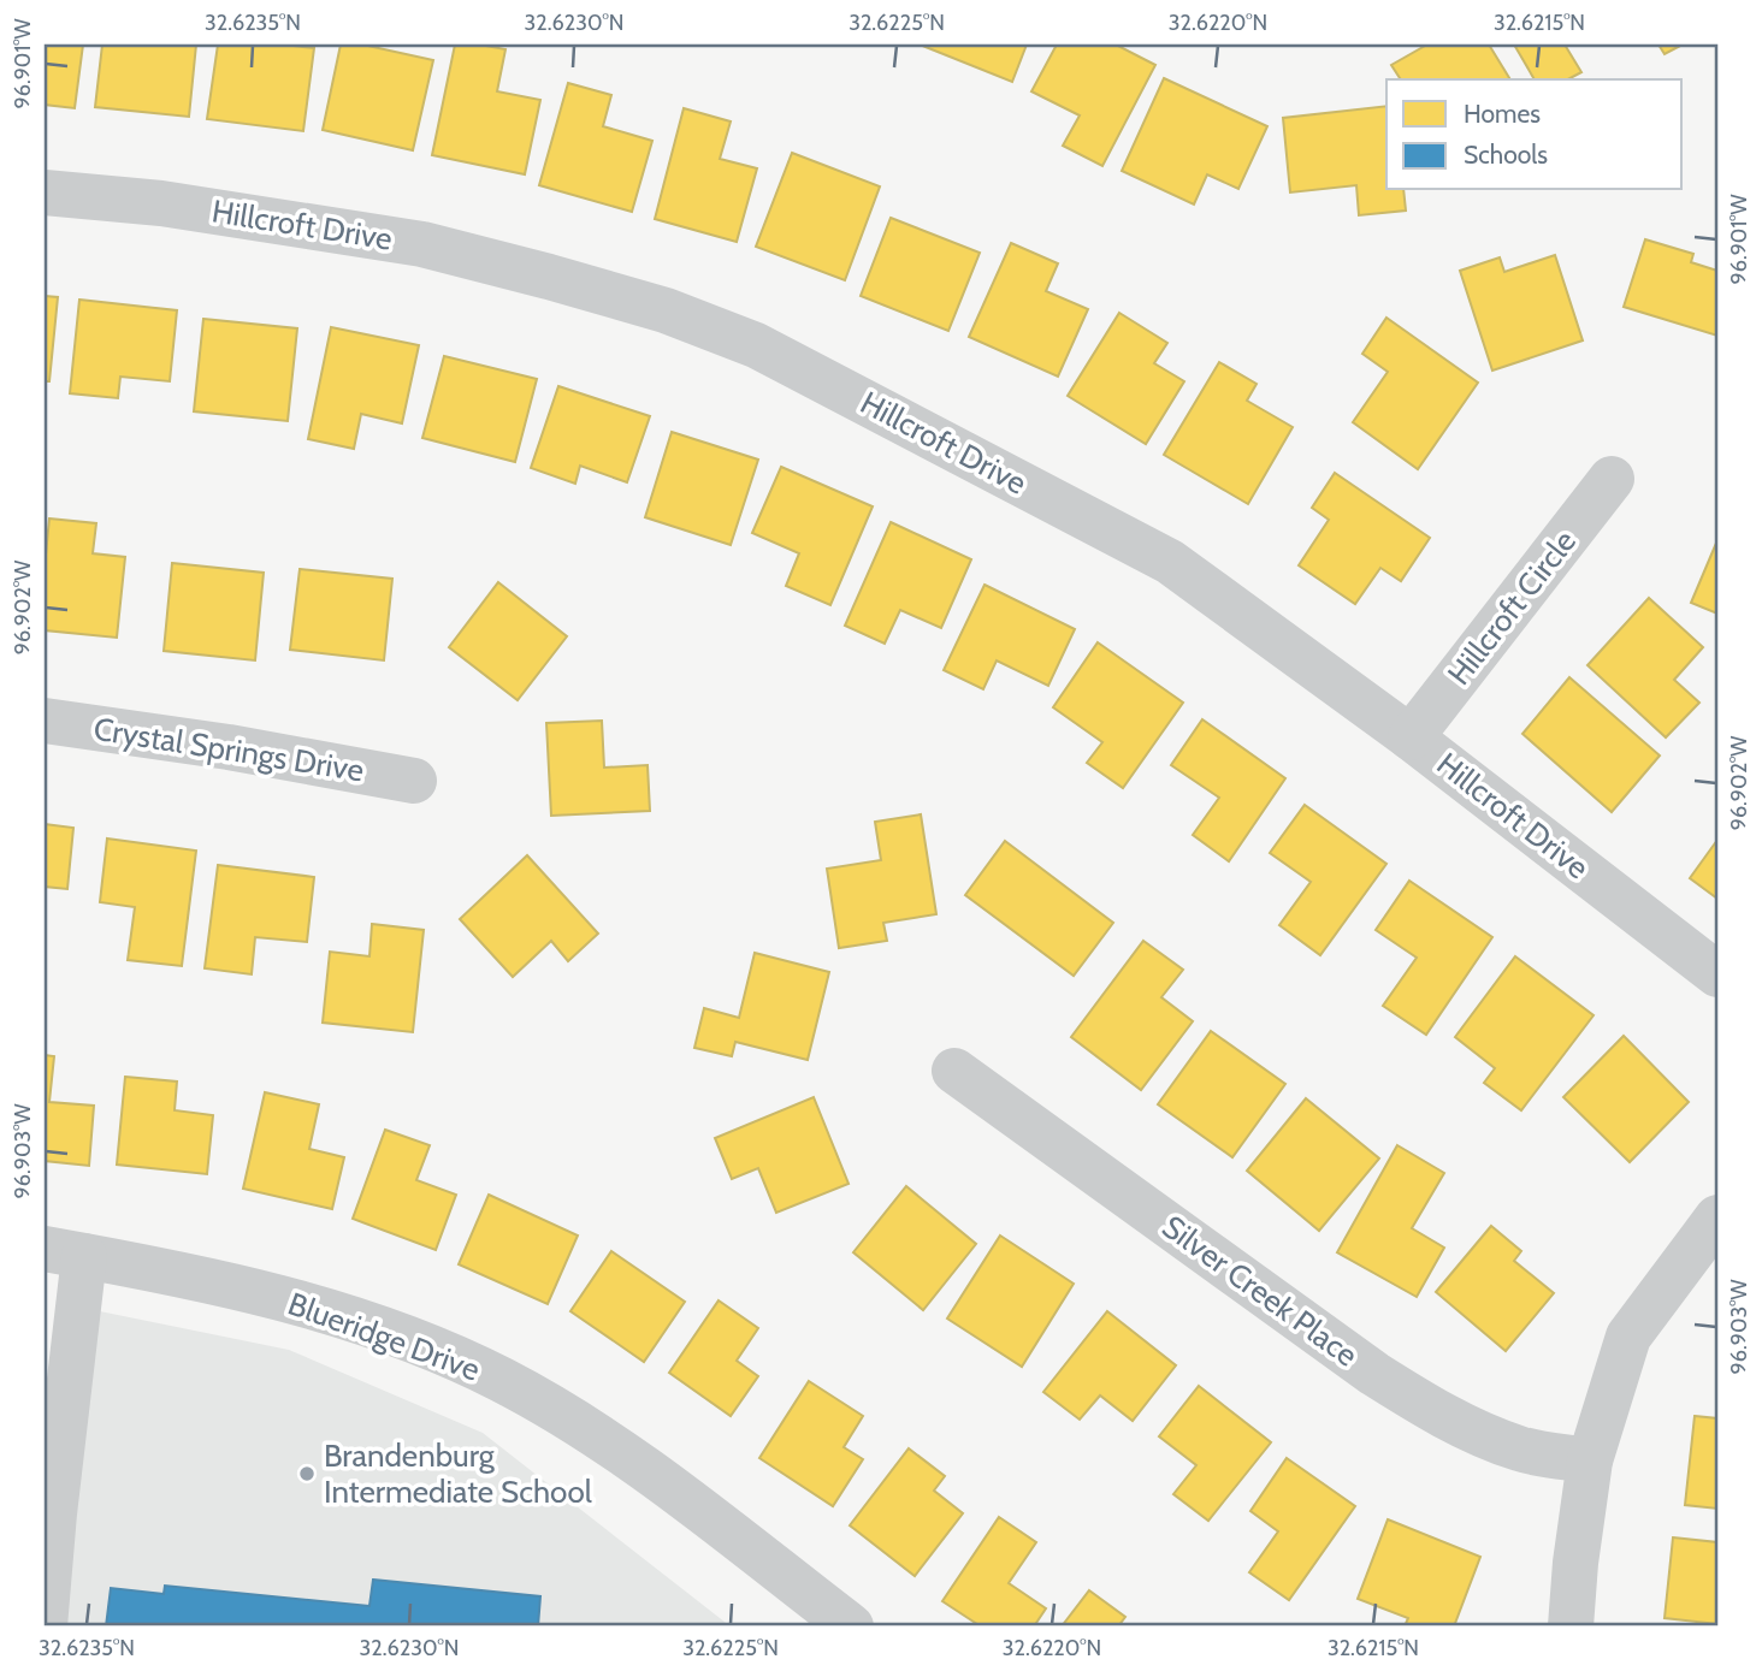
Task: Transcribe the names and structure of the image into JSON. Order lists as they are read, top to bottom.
{
  "streets": {
    "street": [
      "Hillcroft Drive",
      "Hillcroft Circle",
      "Crystal Springs Drive",
      "Silver Creek Place",
      "Blueridge Drive"
    ]
  },
  "crossings": [
    ["Hillcroft Drive", "Hillcroft Circle"]
  ],
  "places": ["Brandenburg Intermediate School"],
  "legend": ["Homes", "Schools"],
  "coordinates": [
    "32.6235°N",
    "32.6230°N",
    "32.6225°N",
    "32.6220°N",
    "32.6215°N",
    "96.901°W",
    "96.902°W",
    "96.903°W"
  ]
}
